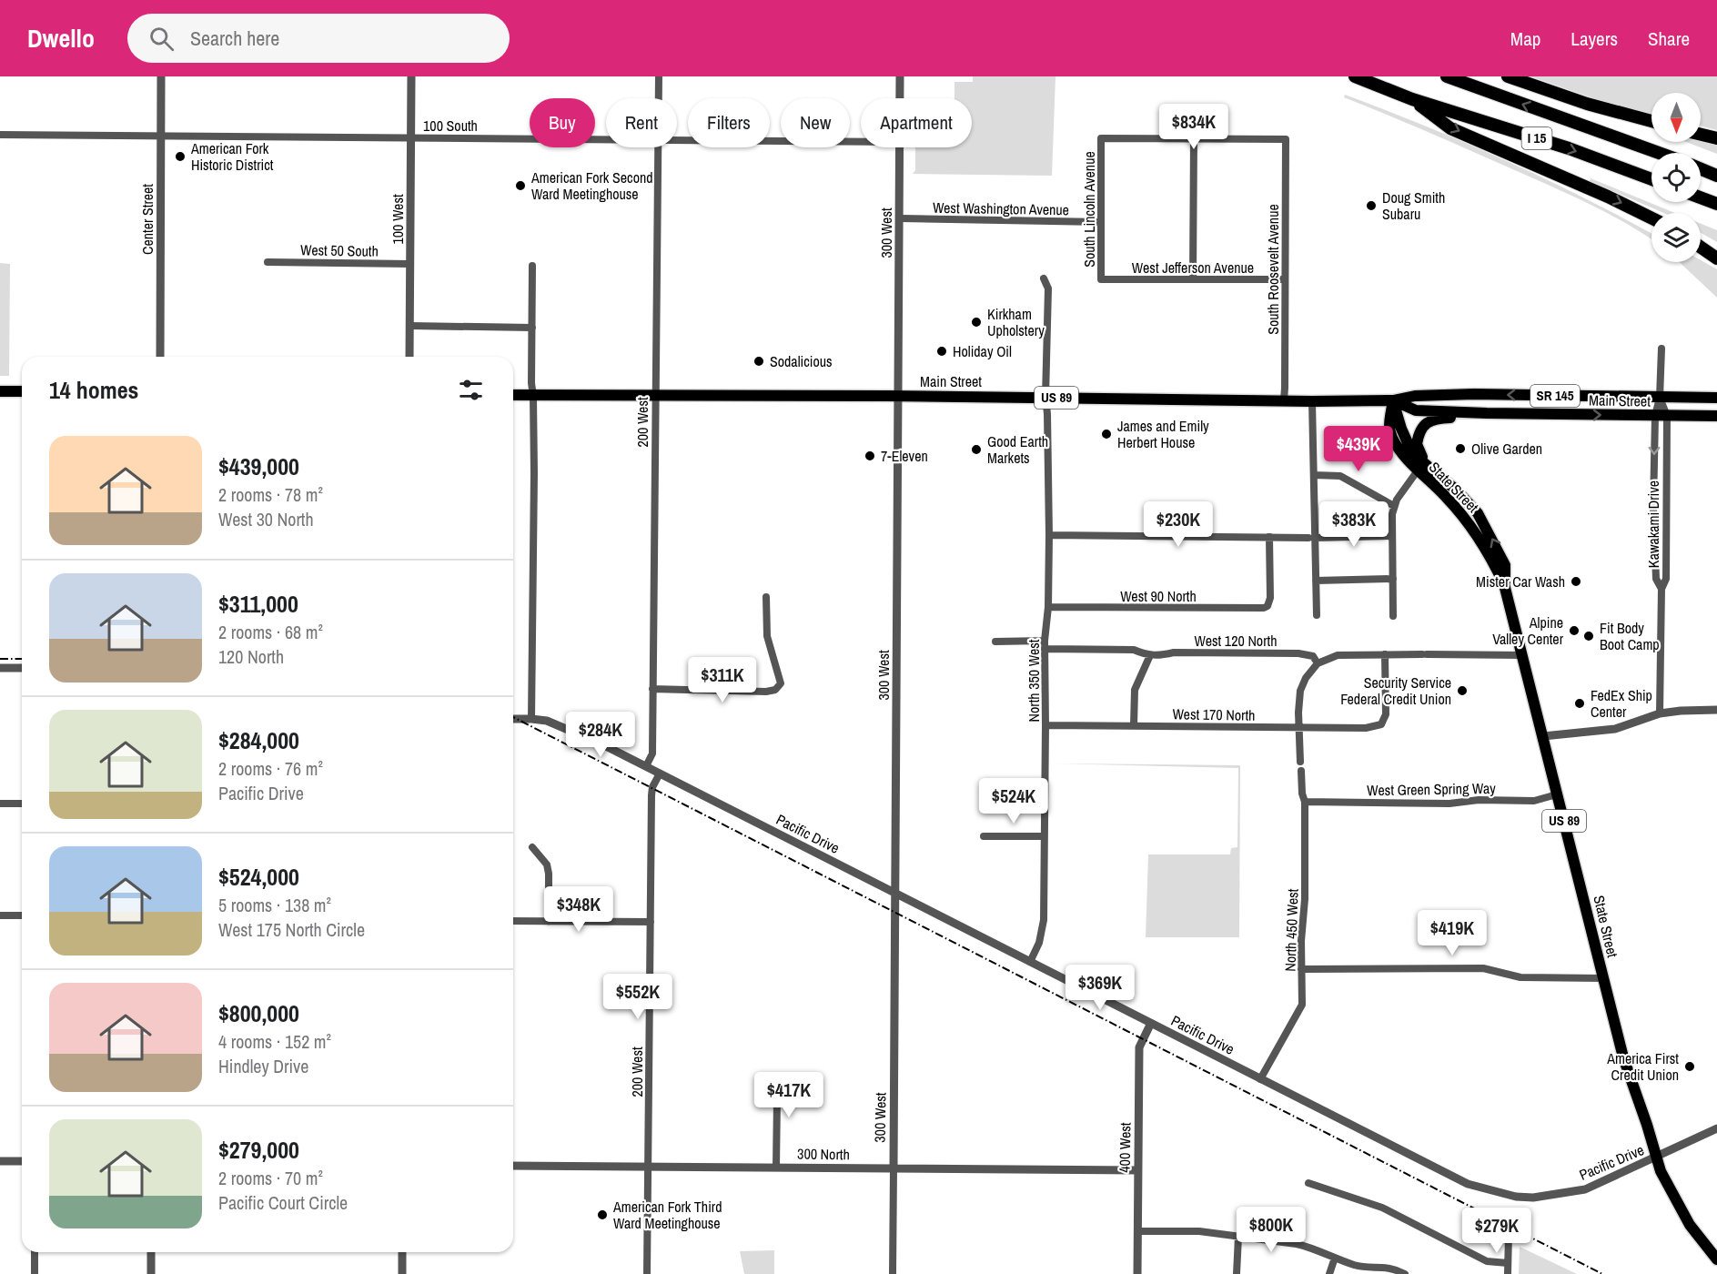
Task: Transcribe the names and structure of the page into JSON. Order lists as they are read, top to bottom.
{
  "streets": {
    "highway": ["I 15"],
    "main road": [
      "Main Street",
      "SR 145",
      "US 89",
      "State Street"
    ],
    "street": [
      "100 South",
      "West Washington Avenue",
      "South Lincoln Avenue",
      "Center Street",
      "100 West",
      "300 West",
      "West 50 South",
      "West Jefferson Avenue",
      "South Roosevelt Avenue",
      "200 West",
      "Kawakami Drive",
      "West 90 North",
      "West 120 North",
      "North 350 West",
      "West 170 North",
      "West Green Spring Way",
      "Pacific Drive",
      "North 450 West",
      "400 West",
      "300 North"
    ]
  },
  "crossings": [
    ["100 South", "Center Street"],
    ["100 South", "100 West"],
    ["West Washington Avenue", "South Lincoln Avenue"],
    ["West Washington Avenue", "300 West"],
    ["South Lincoln Avenue", "West Jefferson Avenue"],
    ["South Lincoln Avenue", "South Roosevelt Avenue"],
    ["100 West", "West 50 South"],
    ["300 West", "Main Street"],
    ["300 West", "Pacific Drive"],
    ["300 West", "300 North"],
    ["West Jefferson Avenue", "South Roosevelt Avenue"],
    ["South Roosevelt Avenue", "Main Street"],
    ["Main Street", "200 West"],
    ["Main Street", "State Street"],
    ["Main Street", "Kawakami Drive"],
    ["Main Street", "North 350 West"],
    ["200 West", "Pacific Drive"],
    ["200 West", "300 North"],
    ["State Street", "West Green Spring Way"],
    ["State Street", "Pacific Drive"],
    ["West 90 North", "North 350 West"],
    ["West 120 North", "North 350 West"],
    ["North 350 West", "West 170 North"],
    ["North 350 West", "Pacific Drive"],
    ["West Green Spring Way", "North 450 West"],
    ["Pacific Drive", "North 450 West"],
    ["Pacific Drive", "400 West"],
    ["400 West", "300 North"]
  ],
  "places": [
    "American Fork Historic District",
    "American Fork Second Ward Meetinghouse",
    "Doug Smith Subaru",
    "Kirkham Upholstery",
    "Holiday Oil",
    "Sodalicious",
    "James and Emily Herbert House",
    "Olive Garden",
    "Good Earth Markets",
    "7-Eleven",
    "Mister Car Wash",
    "Alpine Valley Center",
    "Fit Body Boot Camp",
    "Security Service Federal Credit Union",
    "FedEx Ship Center",
    "America First Credit Union",
    "American Fork Third Ward Meetinghouse"
  ],
  "north": "bottom",
  "page": {
    "header": "Dwello",
    "search": "Search here",
    "nav": ["Map", "Layers", "Share"],
    "chip": [
      "Buy",
      "Rent",
      "Filters",
      "New",
      "Apartment"
    ],
    "price": [
      "$834K",
      "$439K",
      "$230K",
      "$383K",
      "$311K",
      "$284K",
      "$524K",
      "$348K",
      "$419K",
      "$369K",
      "$552K",
      "$417K",
      "$800K",
      "$279K"
    ],
    "heading": "14 homes",
    "list": [
      {
        "name": "$439,000",
        "note": "2 rooms · 78 m² · West 30 North"
      },
      {
        "name": "$311,000",
        "note": "2 rooms · 68 m² · 120 North"
      },
      {
        "name": "$284,000",
        "note": "2 rooms · 76 m² · Pacific Drive"
      },
      {
        "name": "$524,000",
        "note": "5 rooms · 138 m² · West 175 North Circle"
      },
      {
        "name": "$800,000",
        "note": "4 rooms · 152 m² · Hindley Drive"
      },
      {
        "name": "$279,000",
        "note": "2 rooms · 70 m² · Pacific Court Circle"
      }
    ]
  }
}
